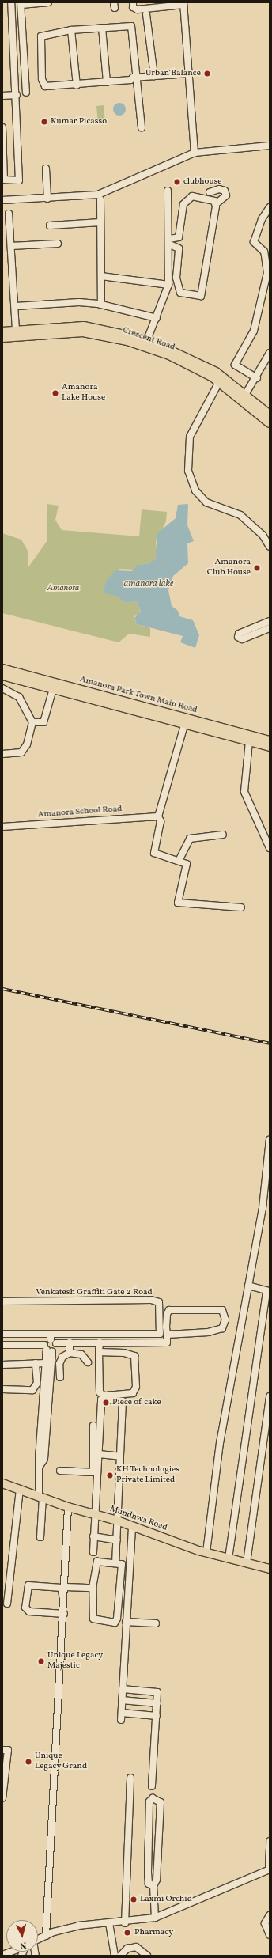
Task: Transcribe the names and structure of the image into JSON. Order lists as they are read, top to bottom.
{
  "streets": {
    "main road": ["Crescent Road", "Amanora Park Town Main Road", "Mundhwa Road"],
    "street": ["Amanora School Road", "Venkatesh Graffiti Gate 2 Road"]
  },
  "water": ["amanora lake"],
  "parks": ["Amanora"],
  "places": [
    "Urban Balance",
    "Kumar Picasso",
    "clubhouse",
    "Amanora Lake House",
    "Amanora Club House",
    "Piece of cake",
    "KH Technologies Private Limited",
    "Unique Legacy Majestic",
    "Unique Legacy Grand",
    "Laxmi Orchid",
    "Pharmacy"
  ],
  "north": "bottom"
}
